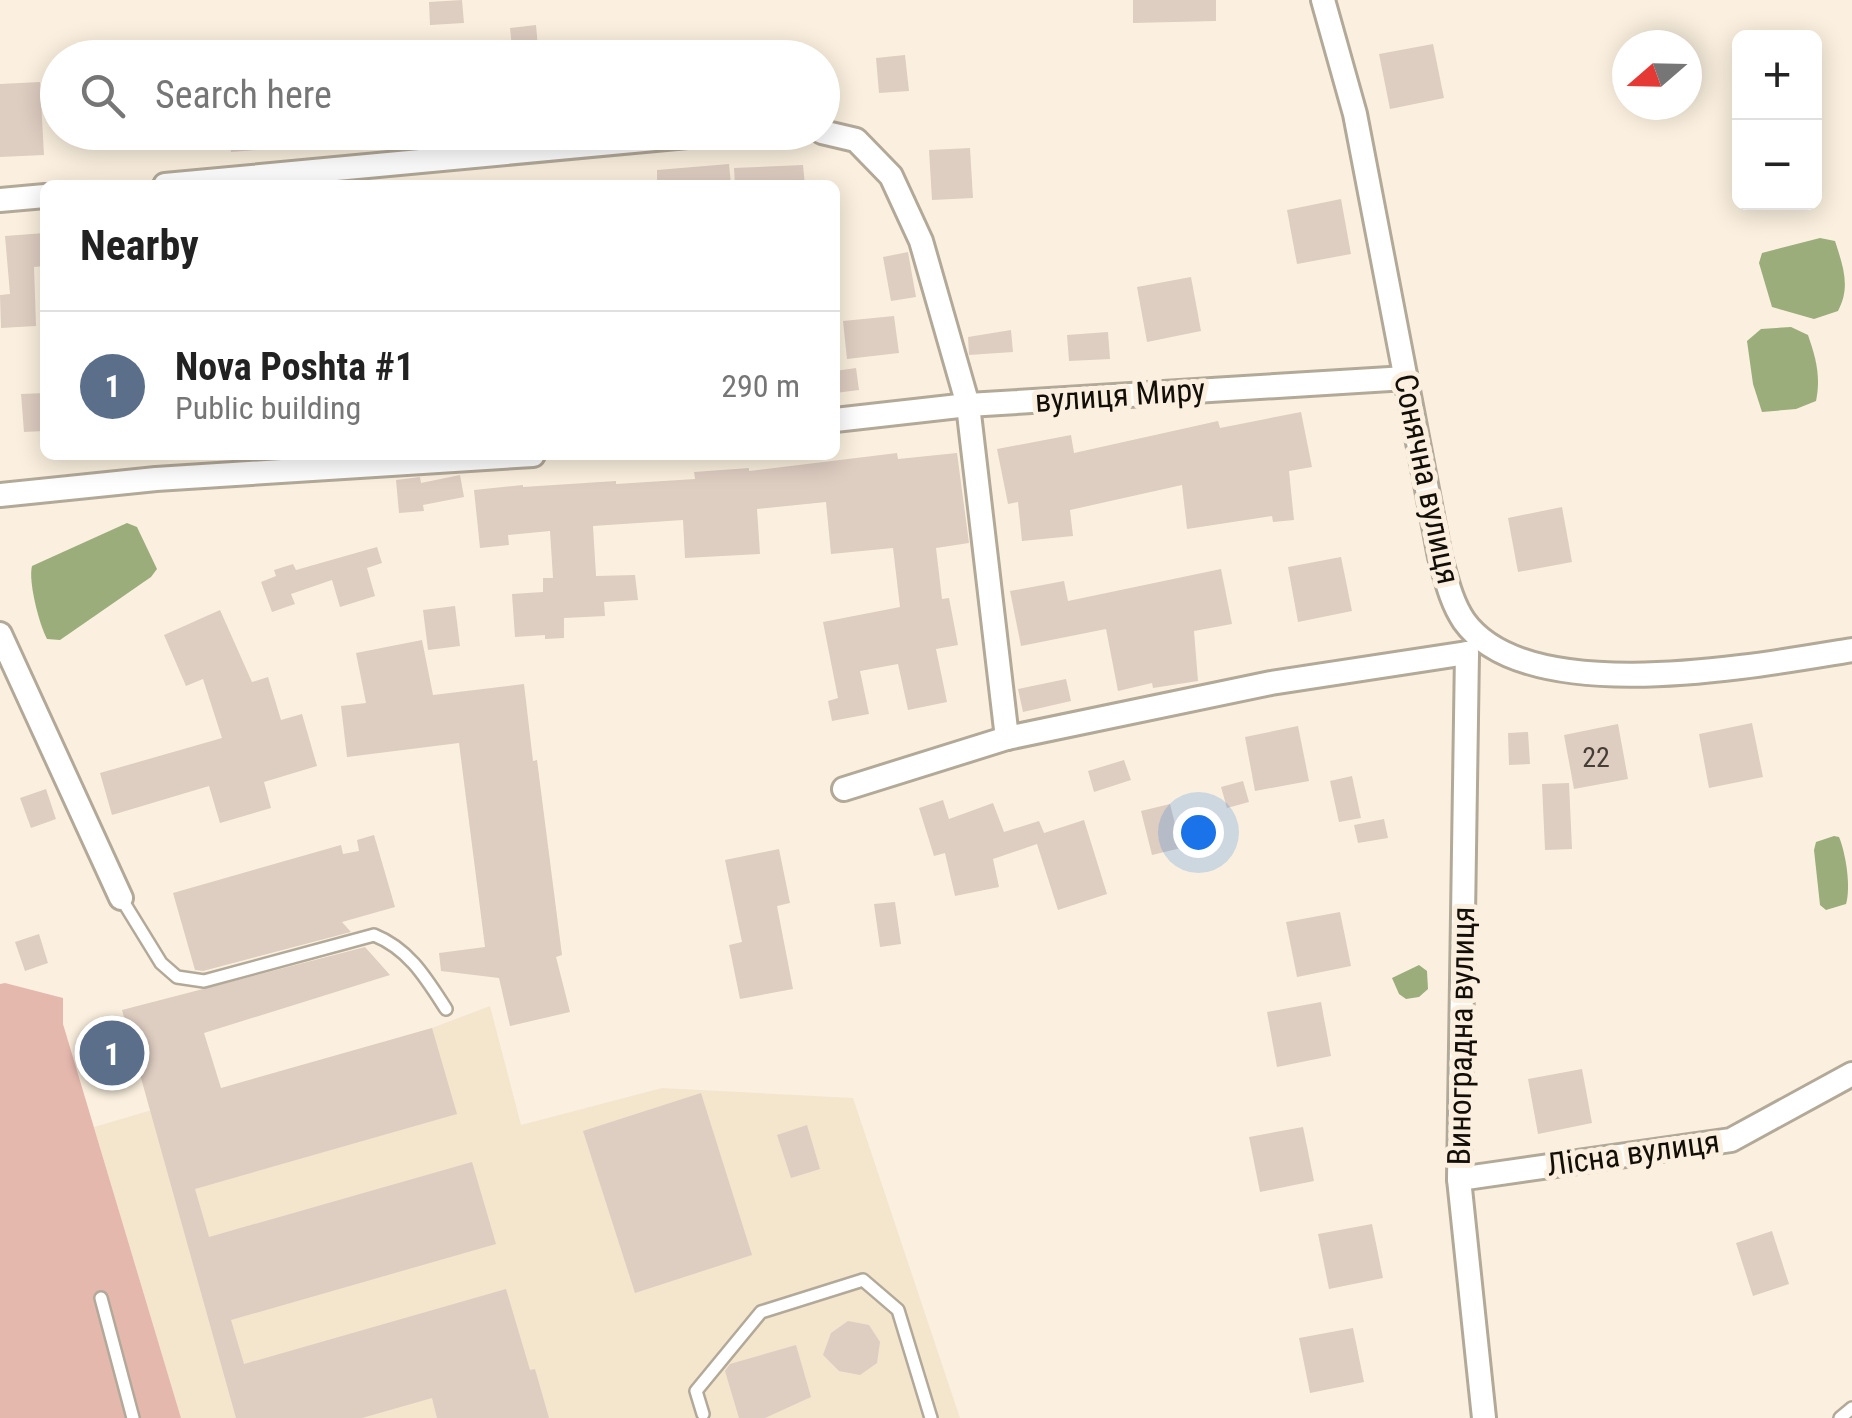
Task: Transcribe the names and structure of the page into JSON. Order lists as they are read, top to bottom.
{
  "streets": {
    "street": [
      "вулиця Миру",
      "Сонячна вулиця",
      "Виноградна вулиця",
      "Лісна вулиця"
    ]
  },
  "crossings": [
    ["вулиця Миру", "Сонячна вулиця"],
    ["Сонячна вулиця", "Виноградна вулиця"],
    ["Виноградна вулиця", "Лісна вулиця"]
  ],
  "house_numbers": ["22"],
  "north": "left",
  "page": {
    "map_buttons": ["+", "−"],
    "search": "Search here",
    "heading": "Nearby",
    "list": [
      {
        "mark": "1",
        "name": "Nova Poshta #1",
        "note": "Public building",
        "value": "290 m"
      }
    ],
    "pins": "1"
  }
}
